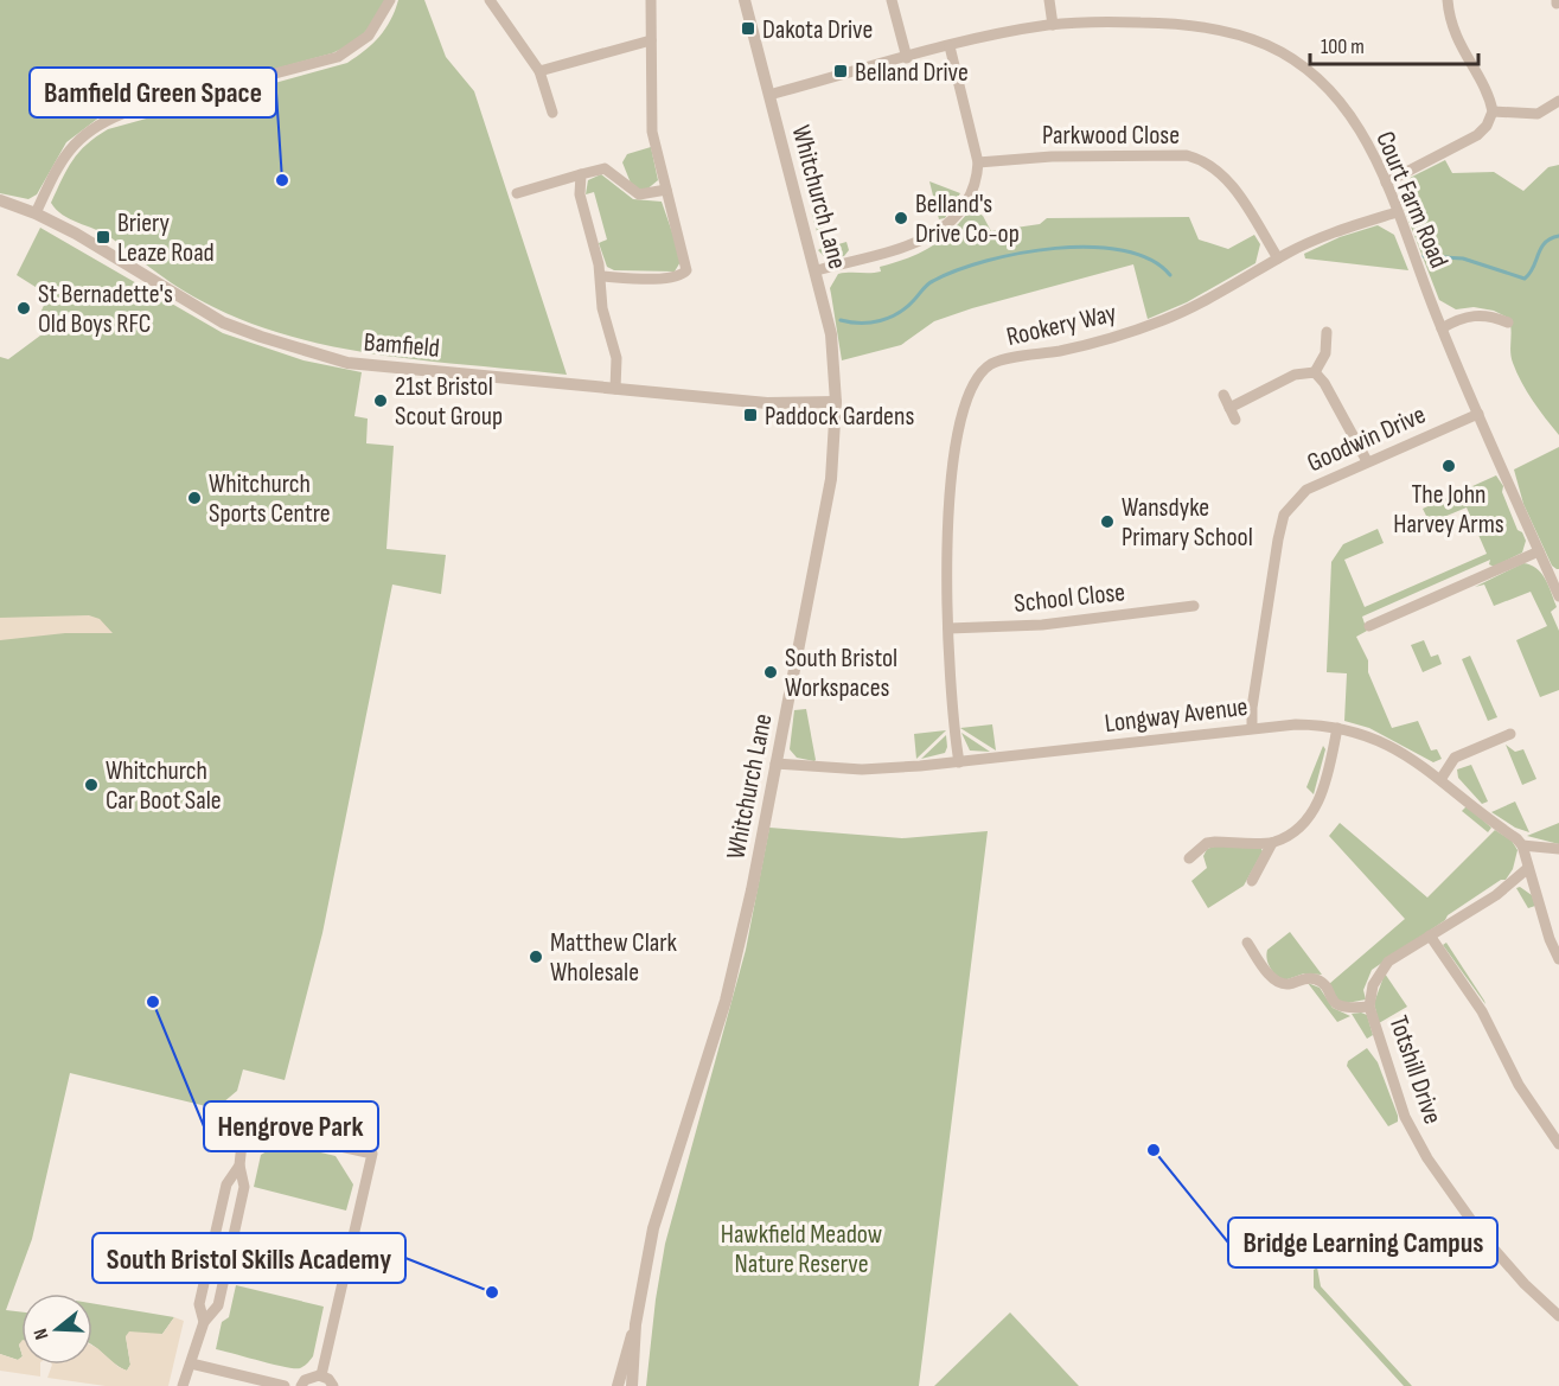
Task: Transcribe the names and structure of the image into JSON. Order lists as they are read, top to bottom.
{
  "streets": {
    "street": [
      "Parkwood Close",
      "Whitchurch Lane",
      "Court Farm Road",
      "Rookery Way",
      "Bamfield",
      "Goodwin Drive",
      "School Close",
      "Longway Avenue",
      "Totshill Drive"
    ]
  },
  "crossings": [
    ["Parkwood Close", "Rookery Way"],
    ["Whitchurch Lane", "Court Farm Road"],
    ["Whitchurch Lane", "Bamfield"],
    ["Whitchurch Lane", "Longway Avenue"],
    ["Court Farm Road", "Rookery Way"],
    ["Court Farm Road", "Goodwin Drive"],
    ["Rookery Way", "School Close"],
    ["Rookery Way", "Longway Avenue"],
    ["Goodwin Drive", "Longway Avenue"]
  ],
  "parks": ["Hawkfield Meadow Nature Reserve"],
  "places": {
    "transit": [
      "Dakota Drive",
      "Belland Drive",
      "Briery Leaze Road",
      "Paddock Gardens"
    ],
    "other": [
      "Bamfield Green Space",
      "Belland's Drive Co-op",
      "St Bernadette's Old Boys RFC",
      "21st Bristol Scout Group",
      "The John Harvey Arms",
      "Whitchurch Sports Centre",
      "Wansdyke Primary School",
      "South Bristol Workspaces",
      "Whitchurch Car Boot Sale",
      "Matthew Clark Wholesale",
      "Hengrove Park",
      "Bridge Learning Campus",
      "South Bristol Skills Academy"
    ]
  },
  "scale_bar": "100 m",
  "north": "left"
}
